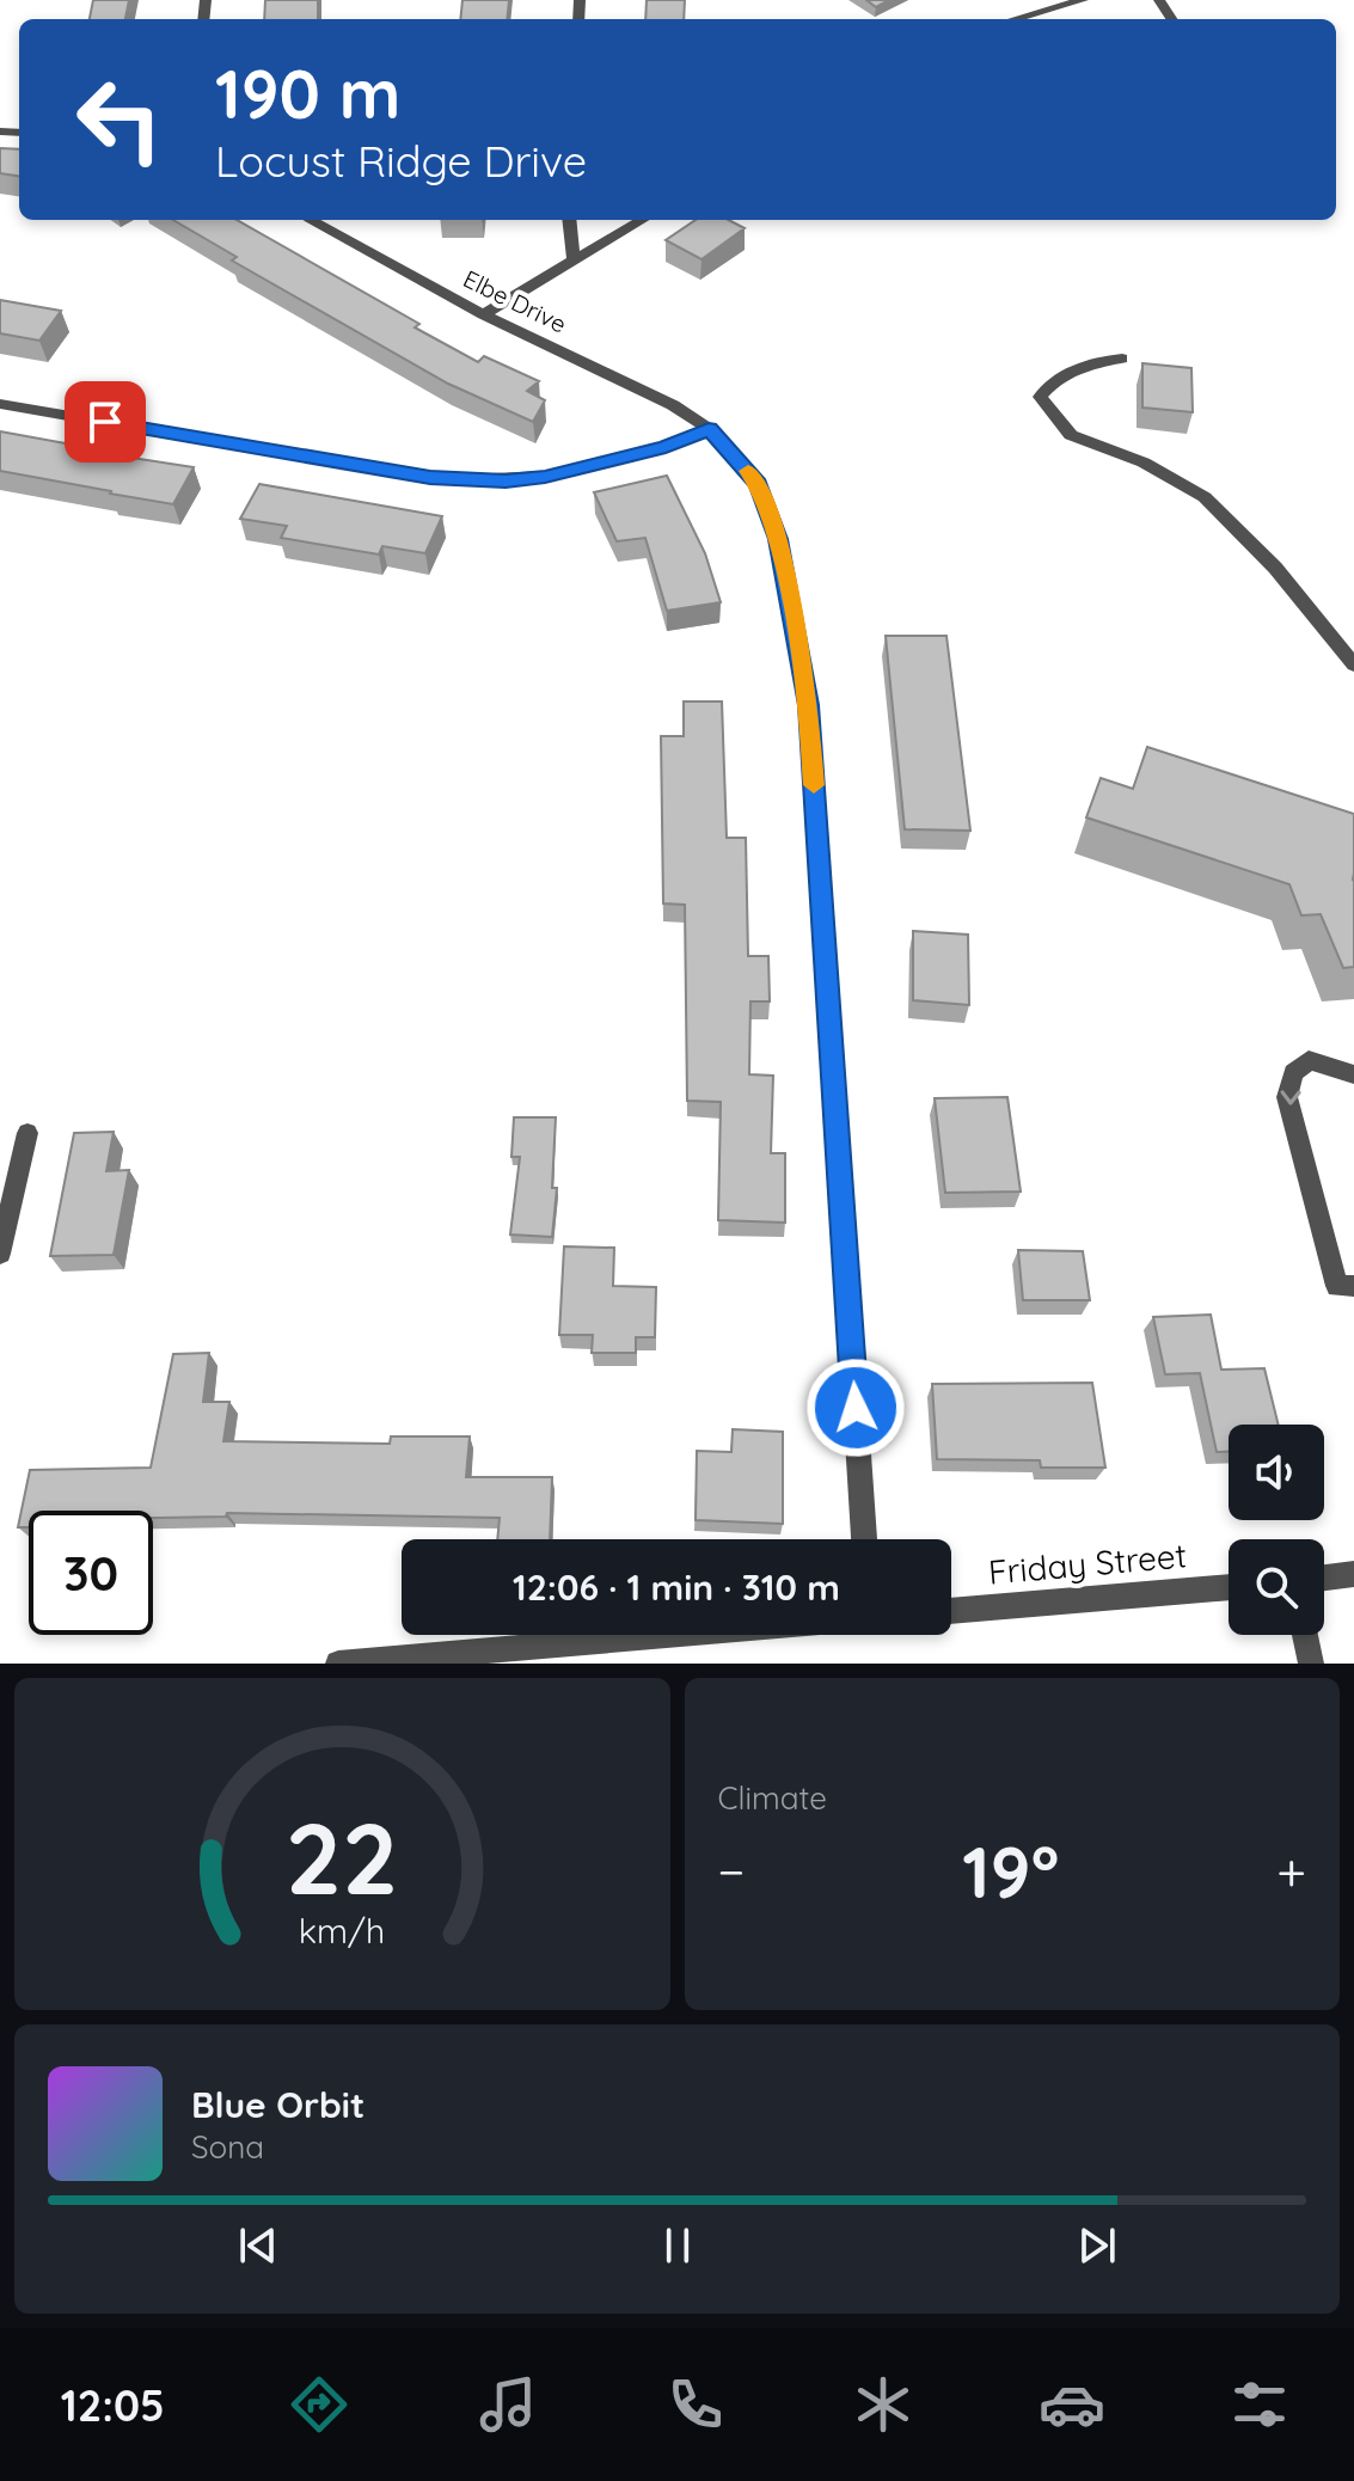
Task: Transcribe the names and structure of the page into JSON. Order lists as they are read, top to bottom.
{
  "streets": {
    "street": ["Elbe Drive", "Friday Street"]
  },
  "page": {
    "turn": ["190 m", "Locust Ridge Drive"],
    "limit": "30",
    "trip": "12:06 · 1 min · 310 m",
    "tile": "Climate",
    "heat": ["−", "19°", "+"],
    "song": ["Blue Orbit", "Sona"],
    "tabs": "12:05",
    "gauge": ["22", "km/h"]
  }
}
